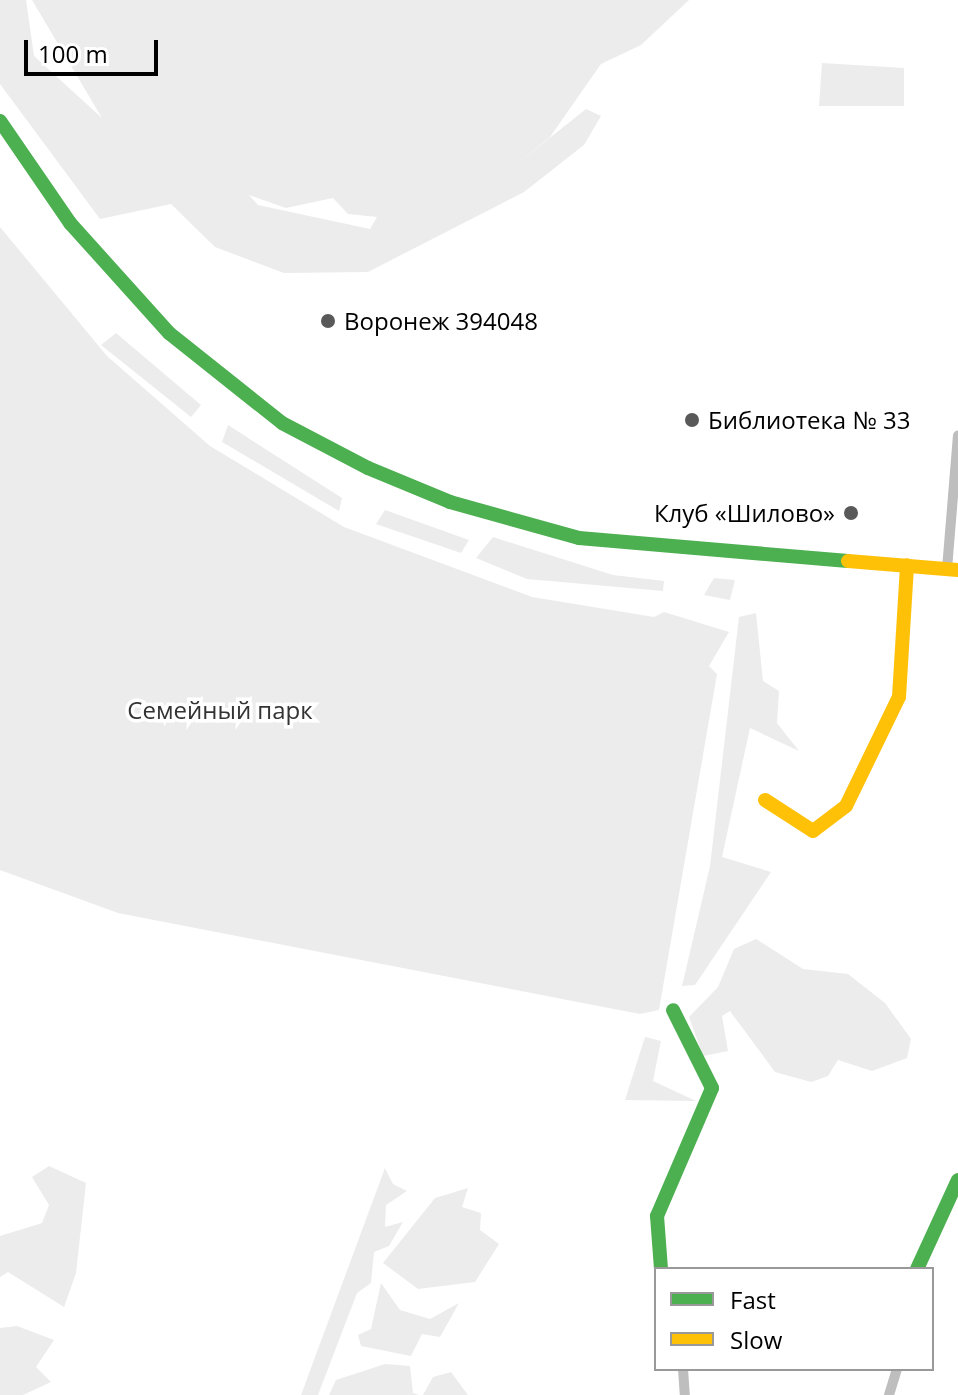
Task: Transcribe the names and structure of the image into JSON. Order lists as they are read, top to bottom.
{
  "parks": ["Семейный парк"],
  "places": ["Воронеж 394048", "Библиотека № 33", "Клуб «Шилово»"],
  "legend": ["Fast", "Slow"],
  "scale_bar": "100 m"
}
